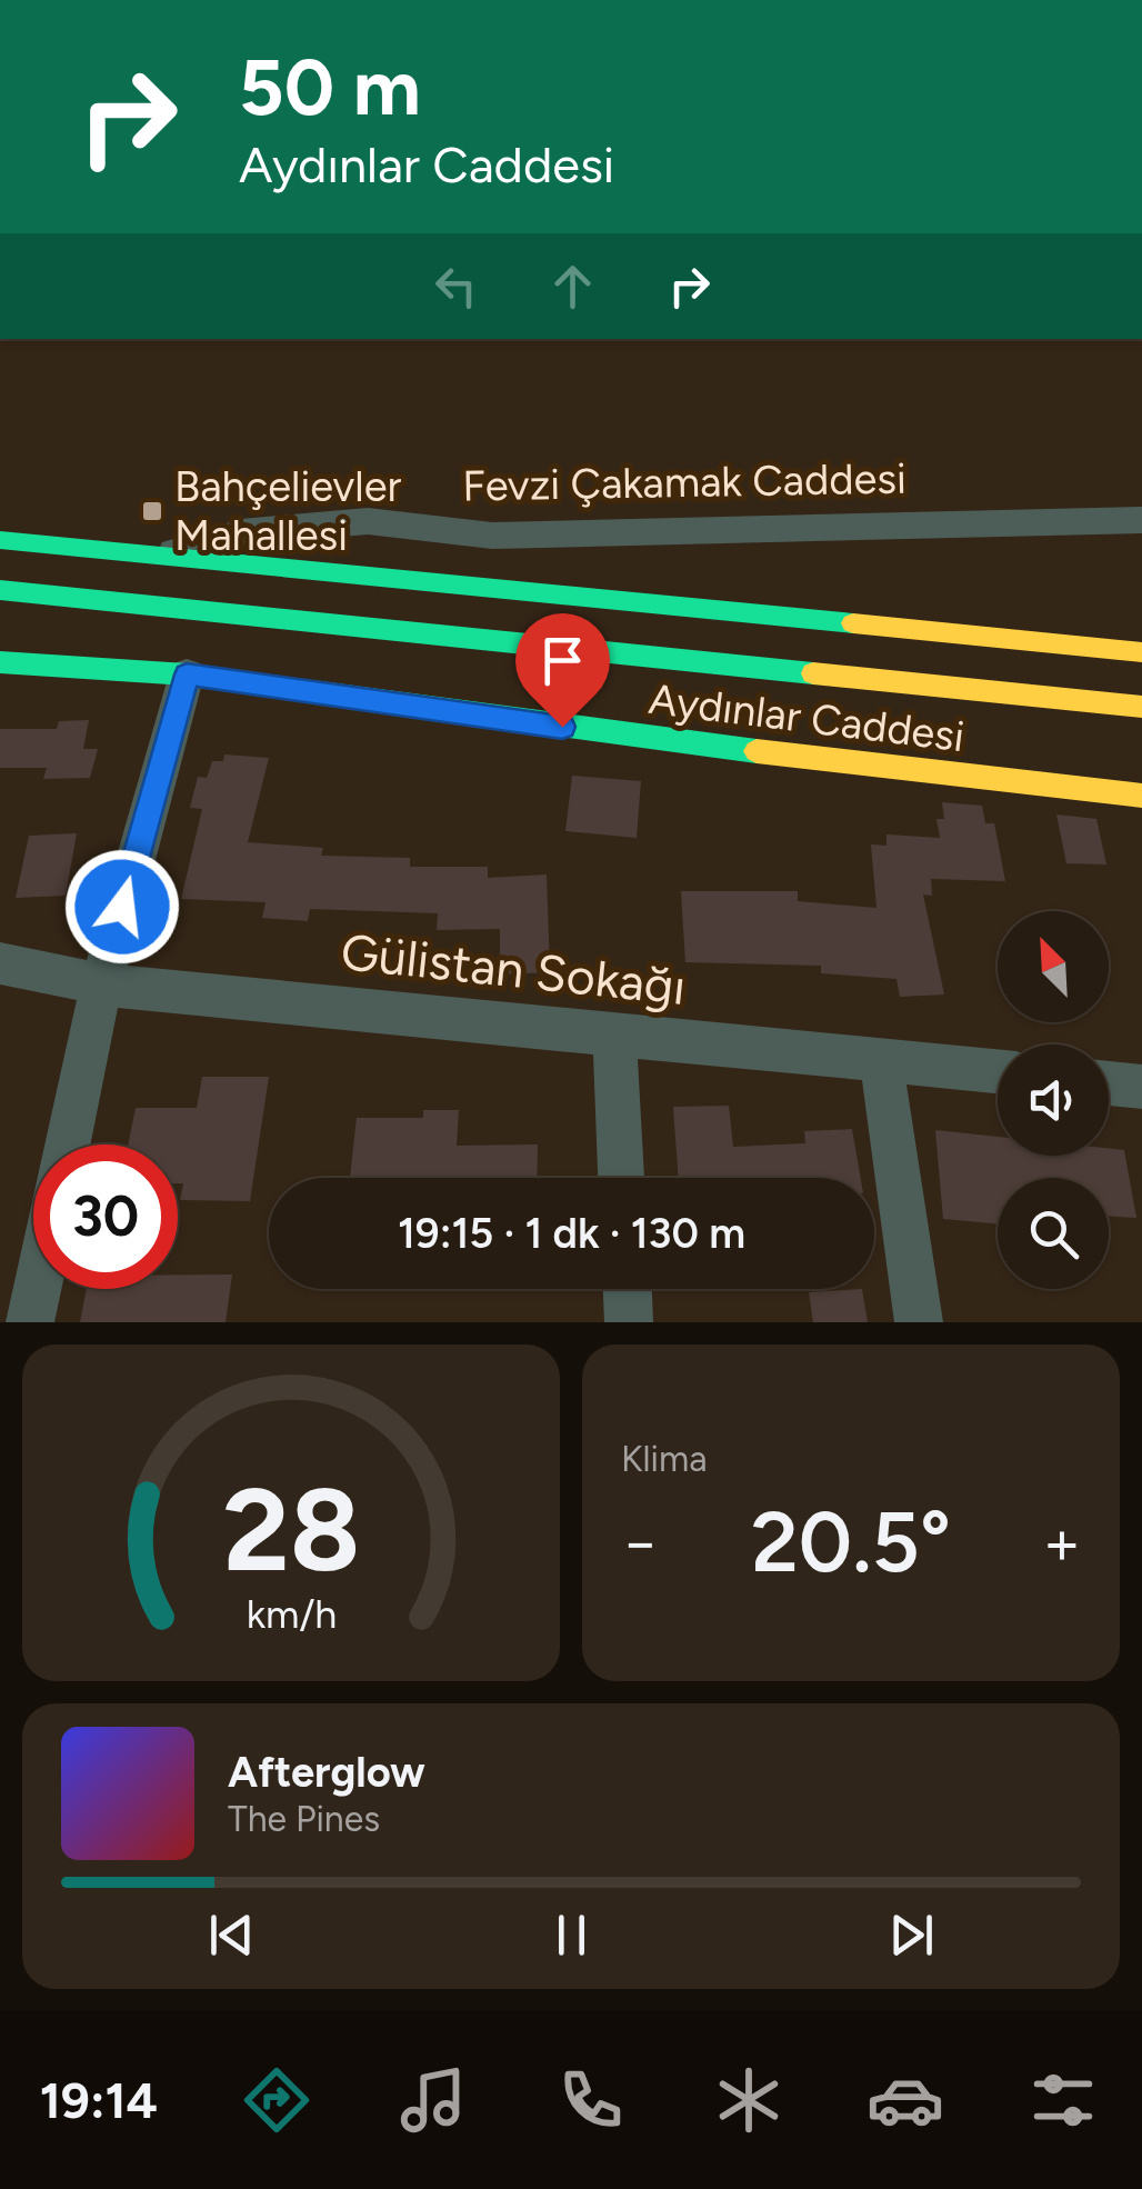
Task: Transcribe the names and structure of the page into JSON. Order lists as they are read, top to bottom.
{
  "streets": {
    "main road": ["Aydınlar Caddesi"],
    "street": ["Fevzi Çakamak Caddesi", "Gülistan Sokağı"]
  },
  "places": {
    "transit": ["Bahçelievler Mahallesi"]
  },
  "north": "top left",
  "page": {
    "turn": ["50 m", "Aydınlar Caddesi"],
    "limit": "30",
    "trip": "19:15 · 1 dk · 130 m",
    "tile": "Klima",
    "heat": ["−", "20.5°", "+"],
    "song": ["Afterglow", "The Pines"],
    "tabs": "19:14",
    "gauge": ["28", "km/h"]
  }
}
